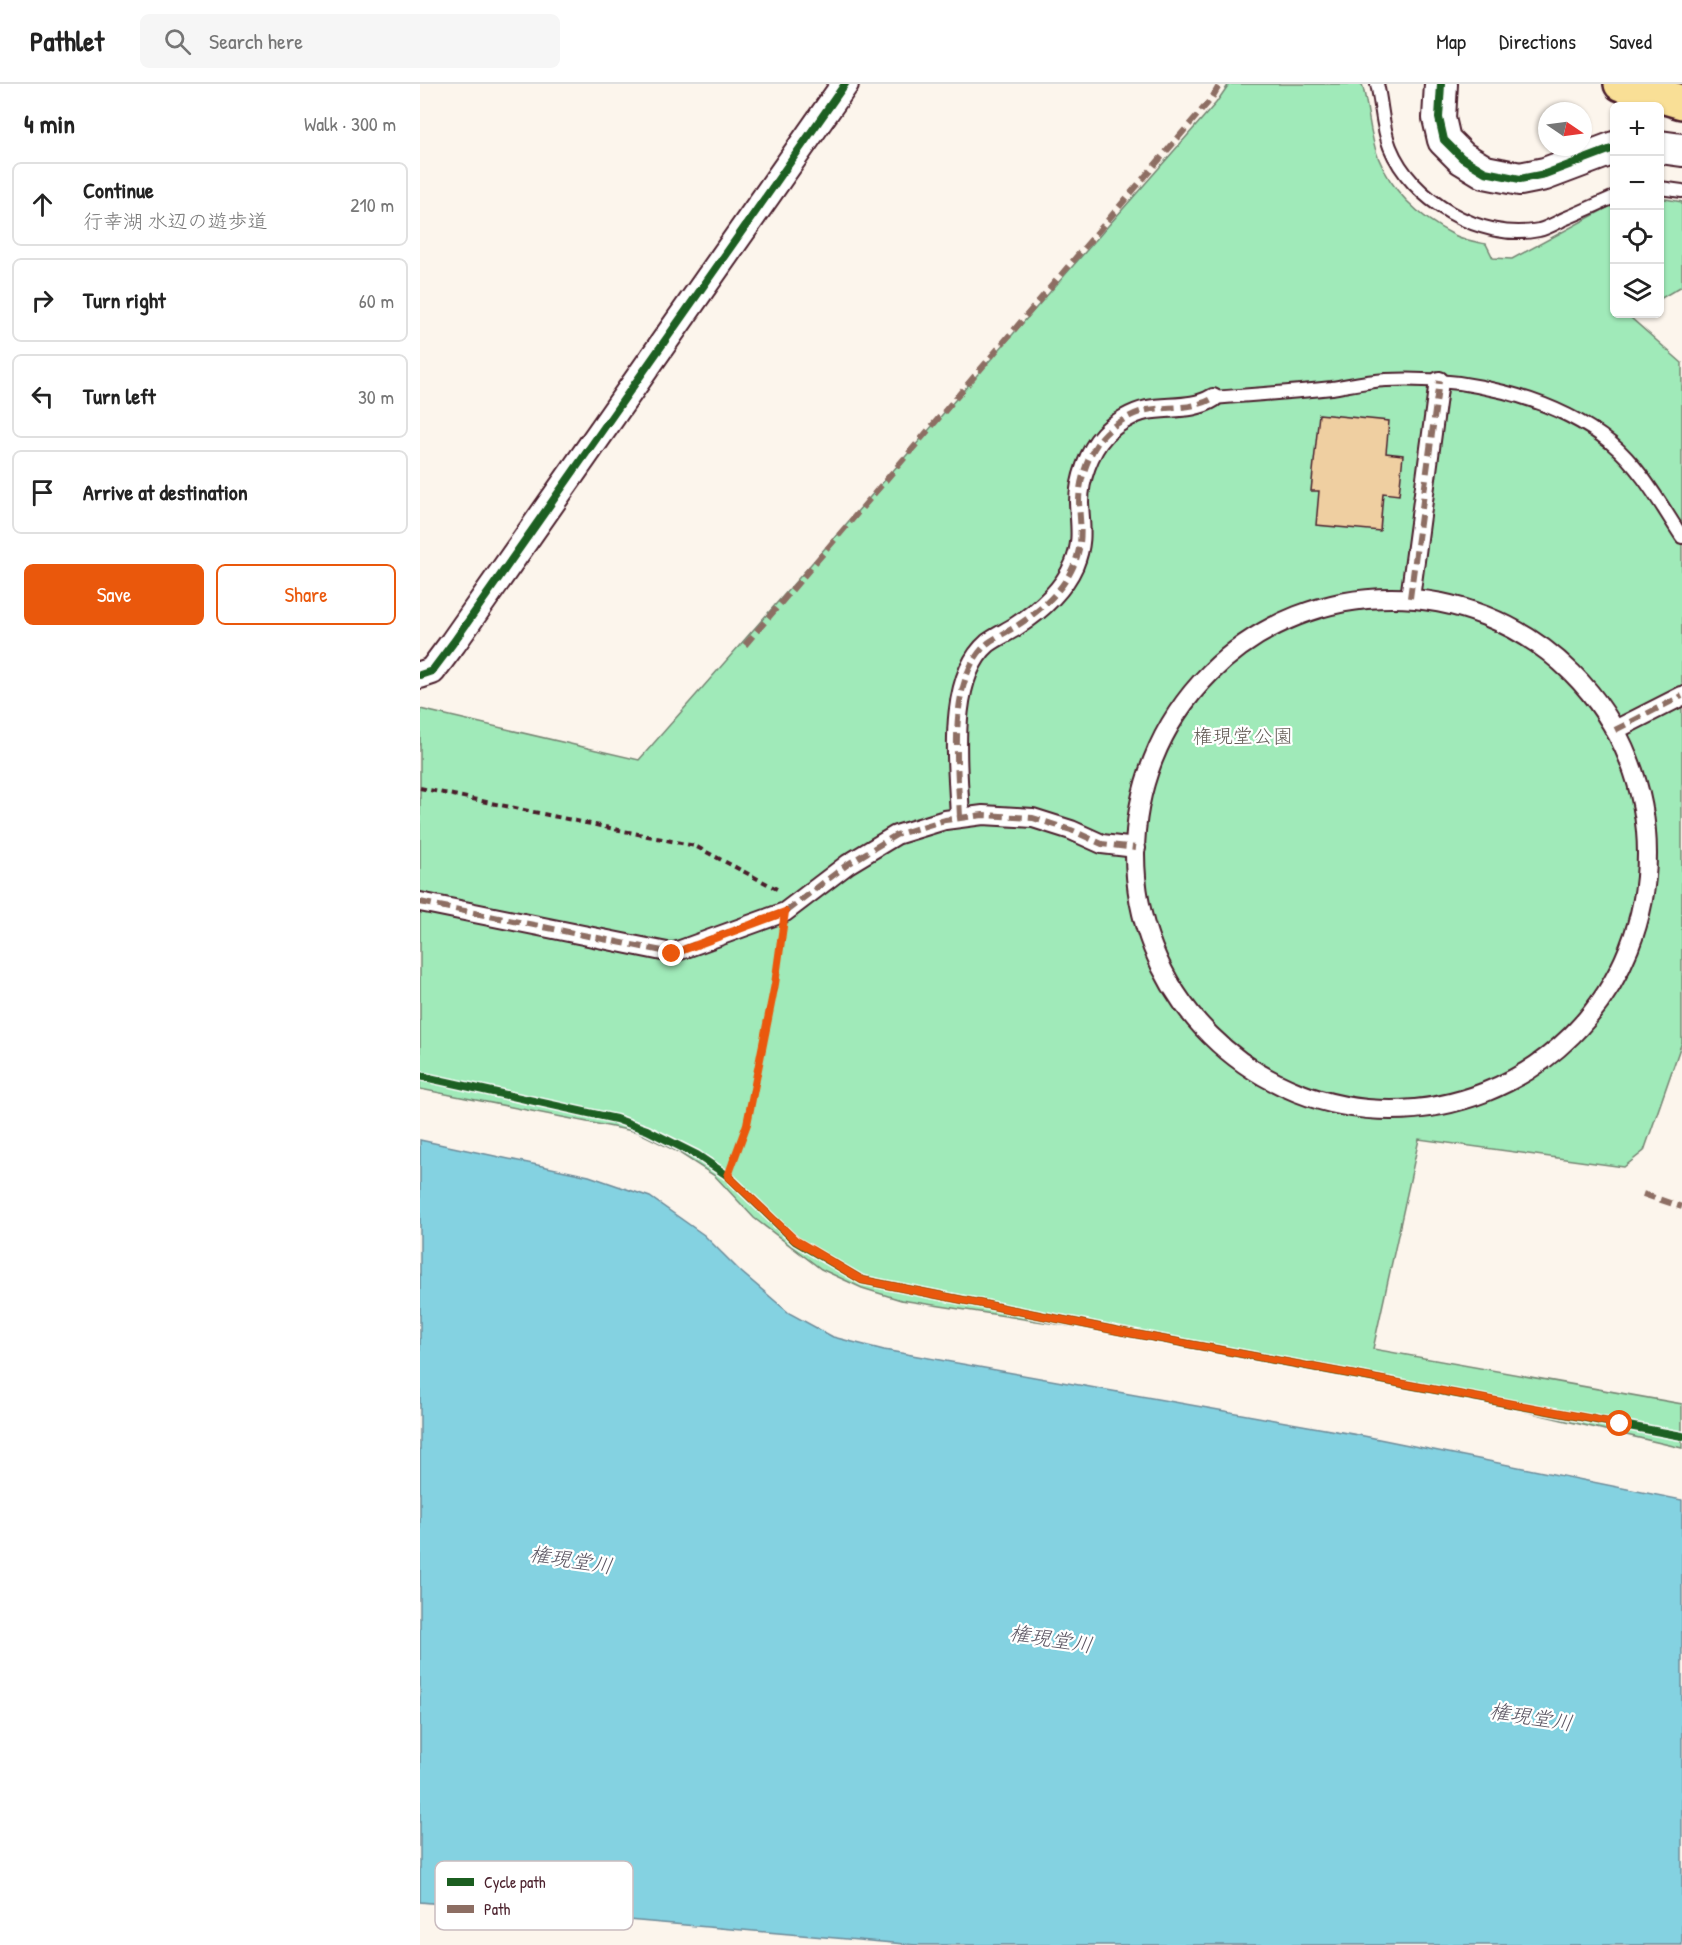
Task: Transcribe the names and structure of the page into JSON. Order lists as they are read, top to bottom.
{
  "water": ["権現堂川"],
  "parks": ["権現堂公園"],
  "legend": ["Cycle path", "Path"],
  "north": "right",
  "page": {
    "header": "Pathlet",
    "search": "Search here",
    "nav": ["Map", "Directions", "Saved"],
    "heading": ["4 min", "Walk · 300 m"],
    "map_buttons": ["+", "−"],
    "list": [
      ["Continue", "行幸湖 水辺の遊歩道", "210 m"],
      ["Turn right", "60 m"],
      ["Turn left", "30 m"],
      "Arrive at destination"
    ],
    "buttons": ["Save", "Share"]
  }
}
